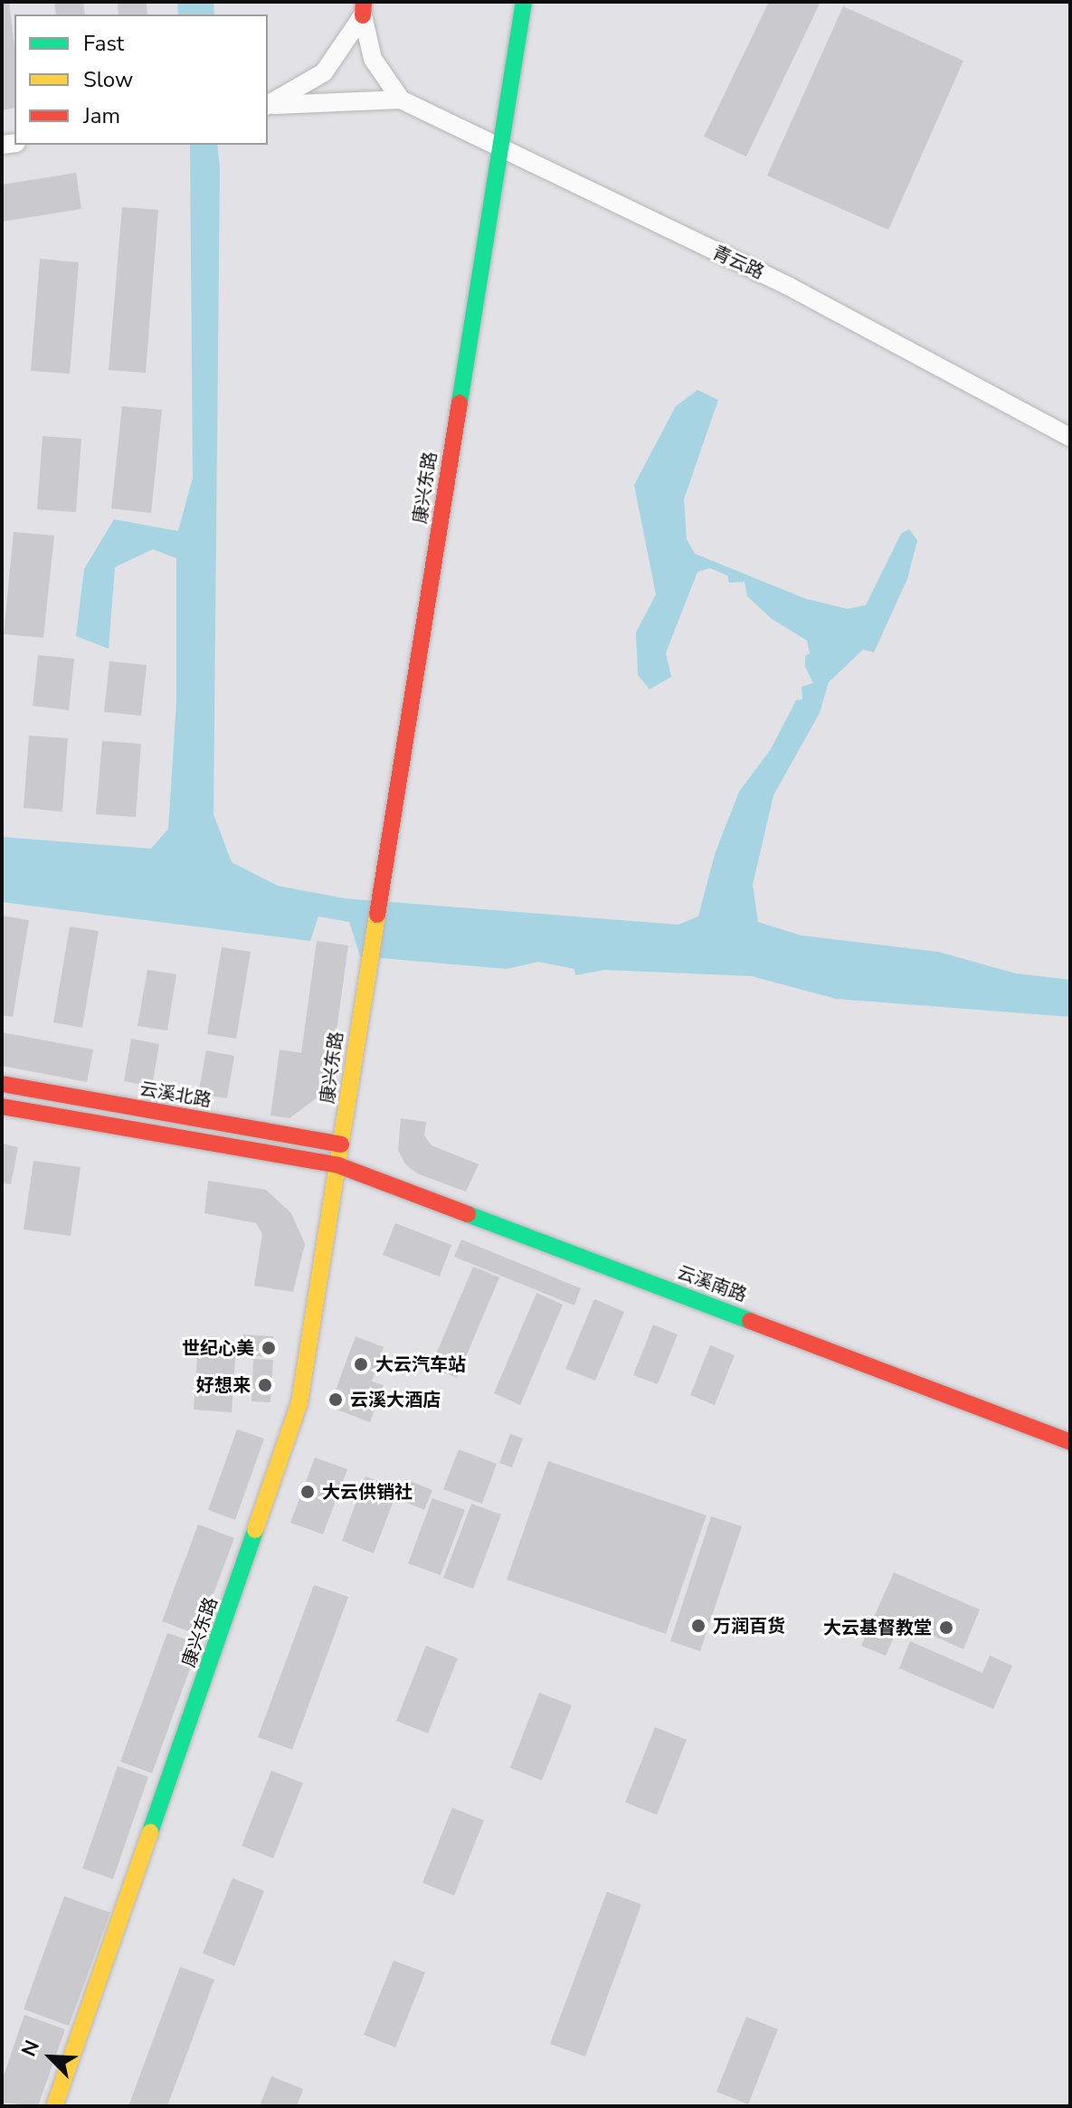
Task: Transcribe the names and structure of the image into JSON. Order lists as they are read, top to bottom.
{
  "streets": {
    "street": [
      "青云路",
      "康兴东路",
      "云溪北路",
      "云溪南路"
    ]
  },
  "crossings": [
    ["青云路", "康兴东路"],
    ["康兴东路", "云溪北路"],
    ["康兴东路", "云溪南路"]
  ],
  "places": [
    "世纪心美",
    "大云汽车站",
    "好想来",
    "云溪大酒店",
    "大云供销社",
    "万润百货",
    "大云基督教堂"
  ],
  "legend": ["Fast", "Slow", "Jam"],
  "north": "top left"
}
